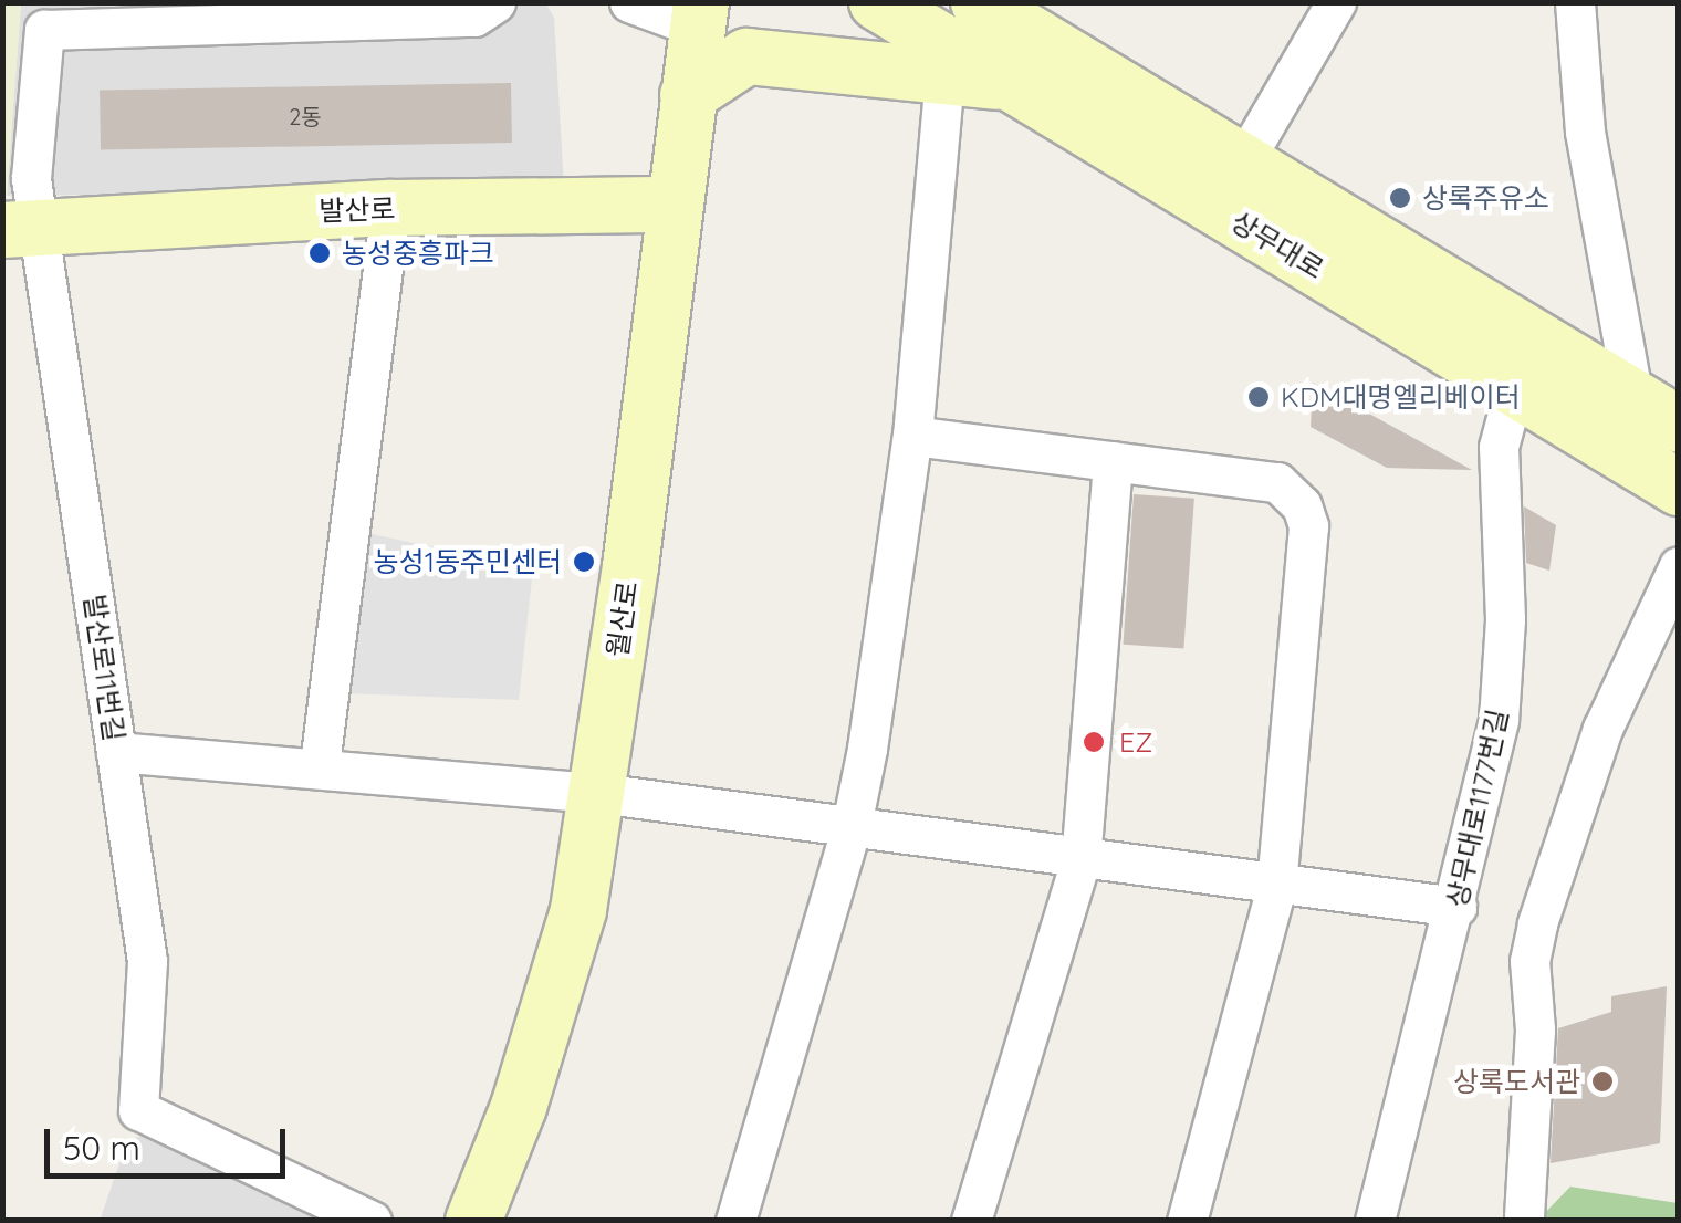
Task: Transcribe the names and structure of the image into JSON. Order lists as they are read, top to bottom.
{
  "streets": {
    "street": [
      "발산로",
      "상무대로",
      "월산로",
      "발산로11번길",
      "상무대로1177번길"
    ]
  },
  "crossings": [
    ["발산로", "월산로"],
    ["발산로", "발산로11번길"],
    ["상무대로", "상무대로1177번길"]
  ],
  "places": [
    "상록주유소",
    "농성중흥파크",
    "KDM대명엘리베이터",
    "농성1동주민센터",
    "EZ",
    "상록도서관"
  ],
  "house_numbers": ["2동"],
  "scale_bar": "50 m"
}
